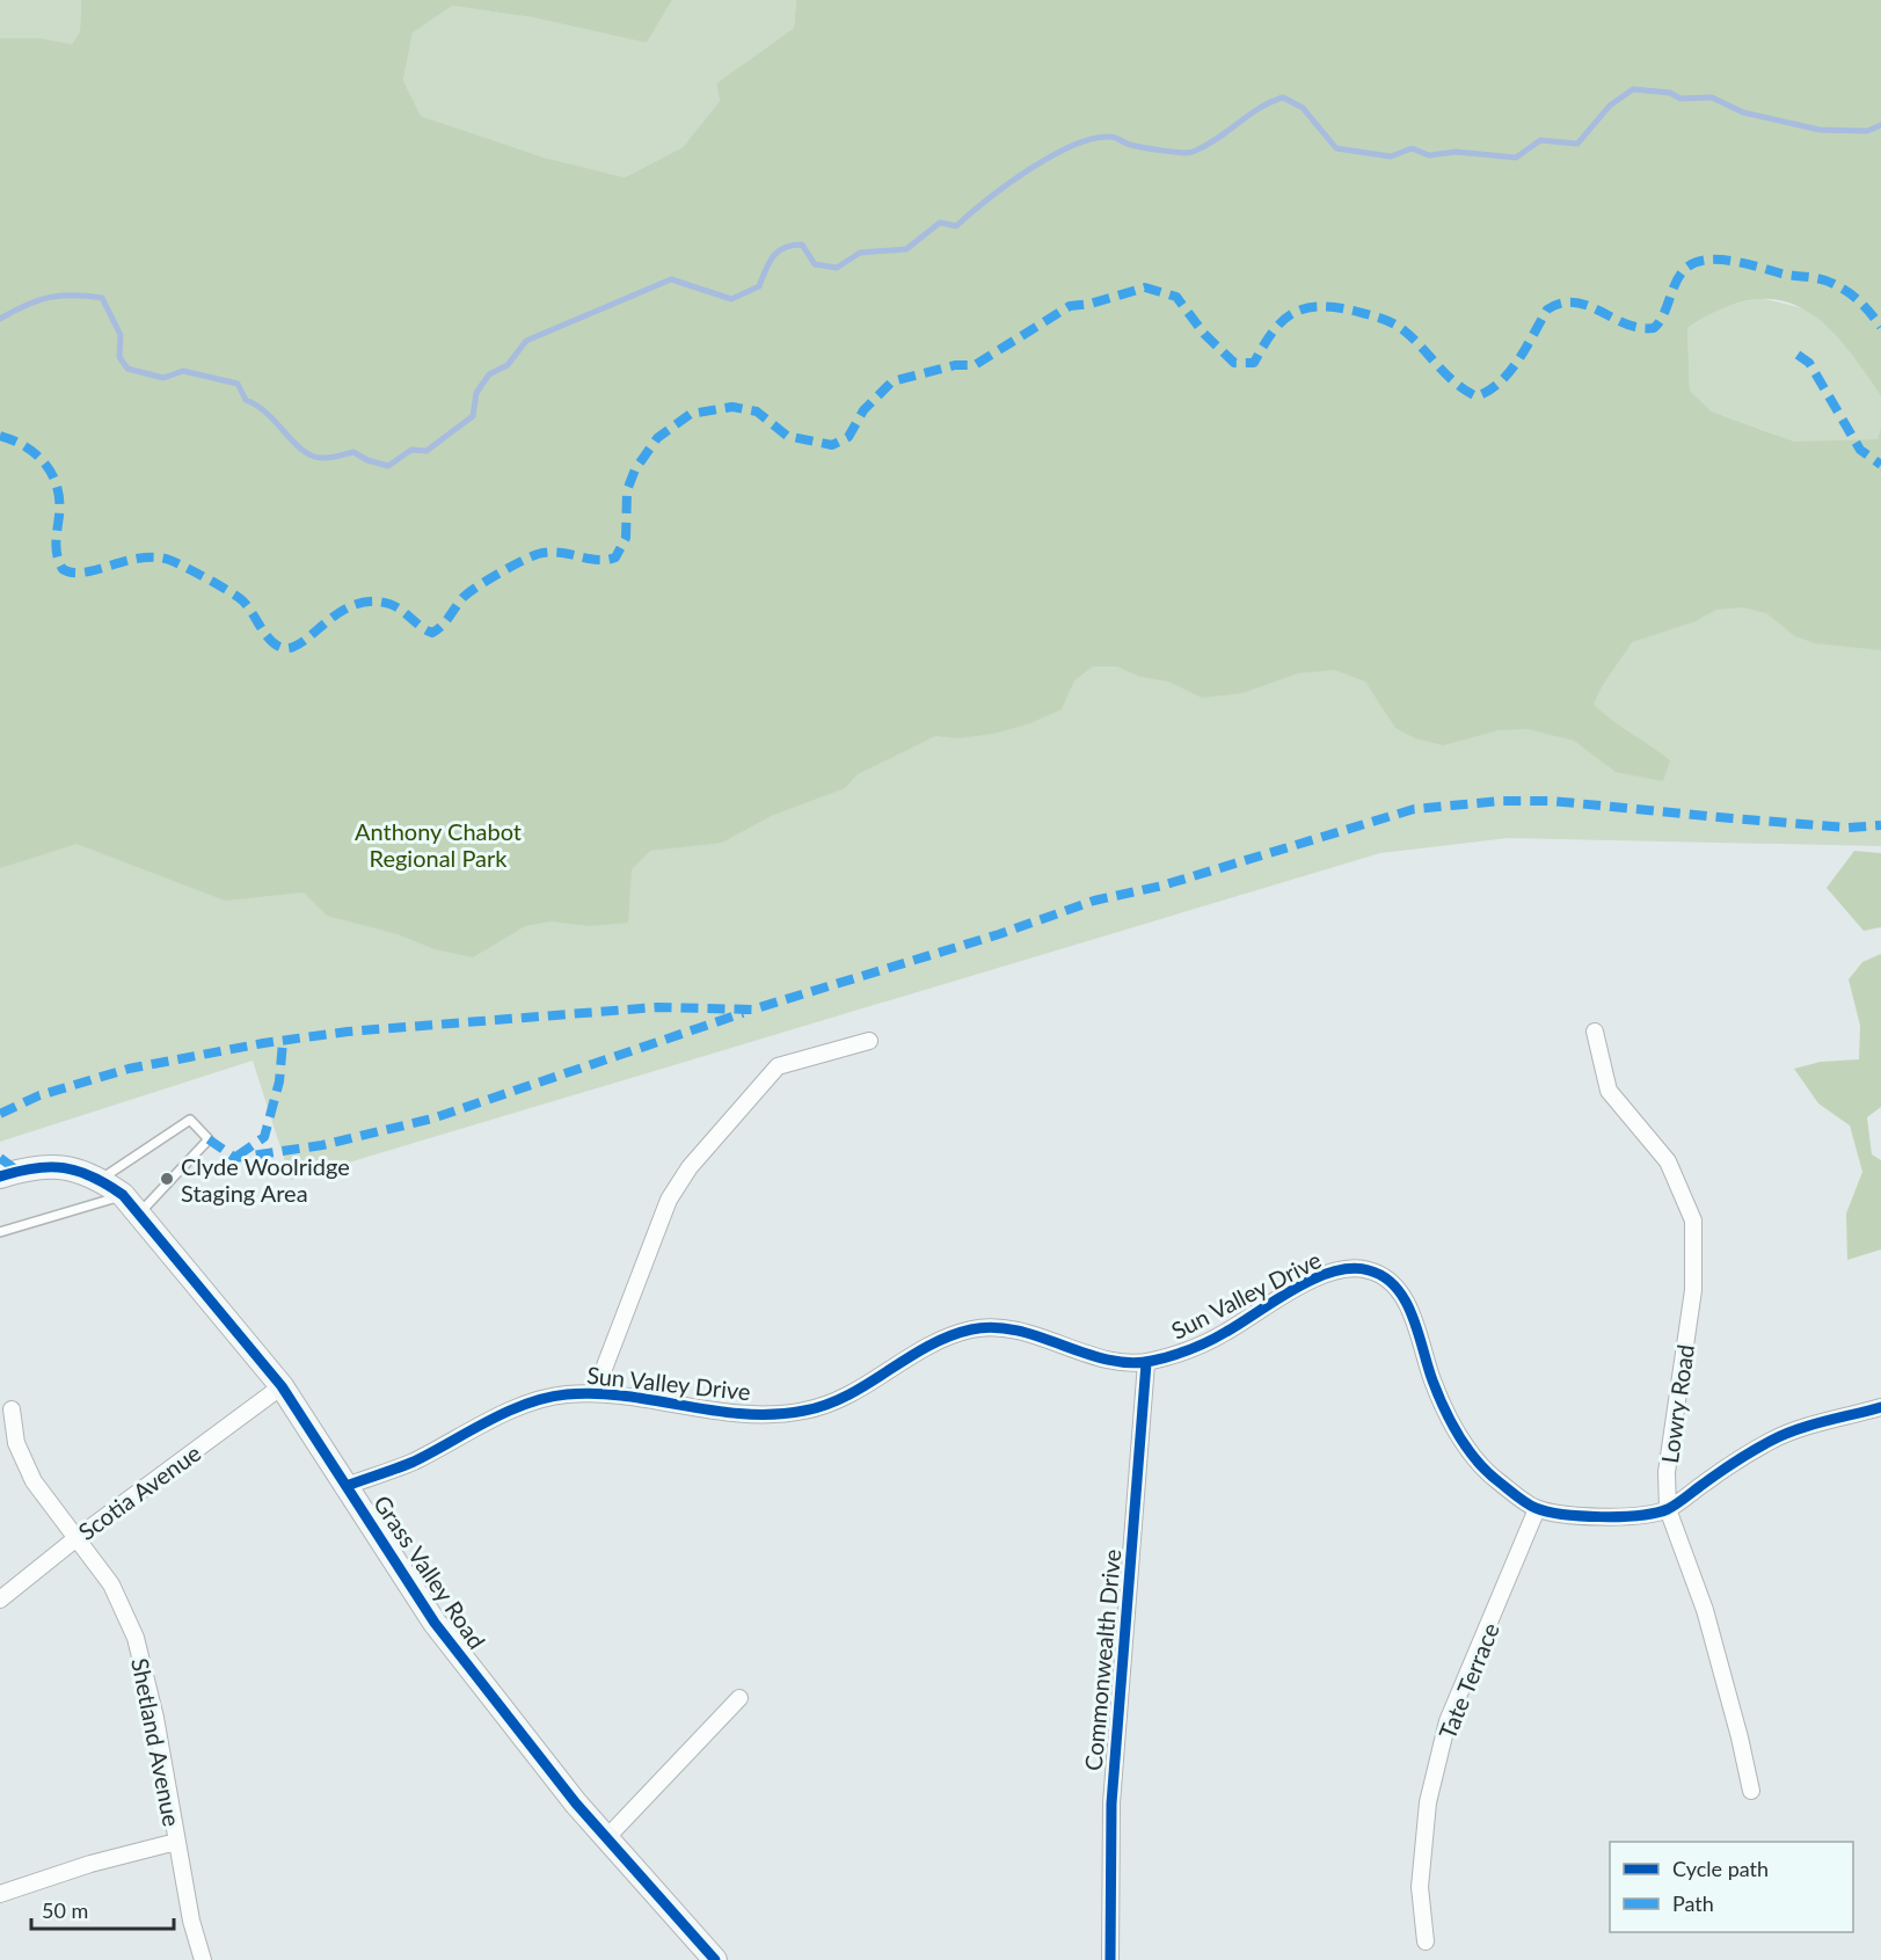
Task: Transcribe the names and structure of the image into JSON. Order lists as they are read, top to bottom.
{
  "streets": {
    "main road": ["Grass Valley Road"],
    "street": [
      "Sun Valley Drive",
      "Lowry Road",
      "Scotia Avenue",
      "Commonwealth Drive",
      "Tate Terrace",
      "Shetland Avenue"
    ]
  },
  "crossings": [
    ["Sun Valley Drive", "Lowry Road"],
    ["Sun Valley Drive", "Grass Valley Road"],
    ["Sun Valley Drive", "Commonwealth Drive"],
    ["Sun Valley Drive", "Tate Terrace"],
    ["Scotia Avenue", "Grass Valley Road"],
    ["Scotia Avenue", "Shetland Avenue"]
  ],
  "parks": ["Anthony Chabot Regional Park"],
  "places": ["Clyde Woolridge Staging Area"],
  "legend": ["Cycle path", "Path"],
  "scale_bar": "50 m"
}
